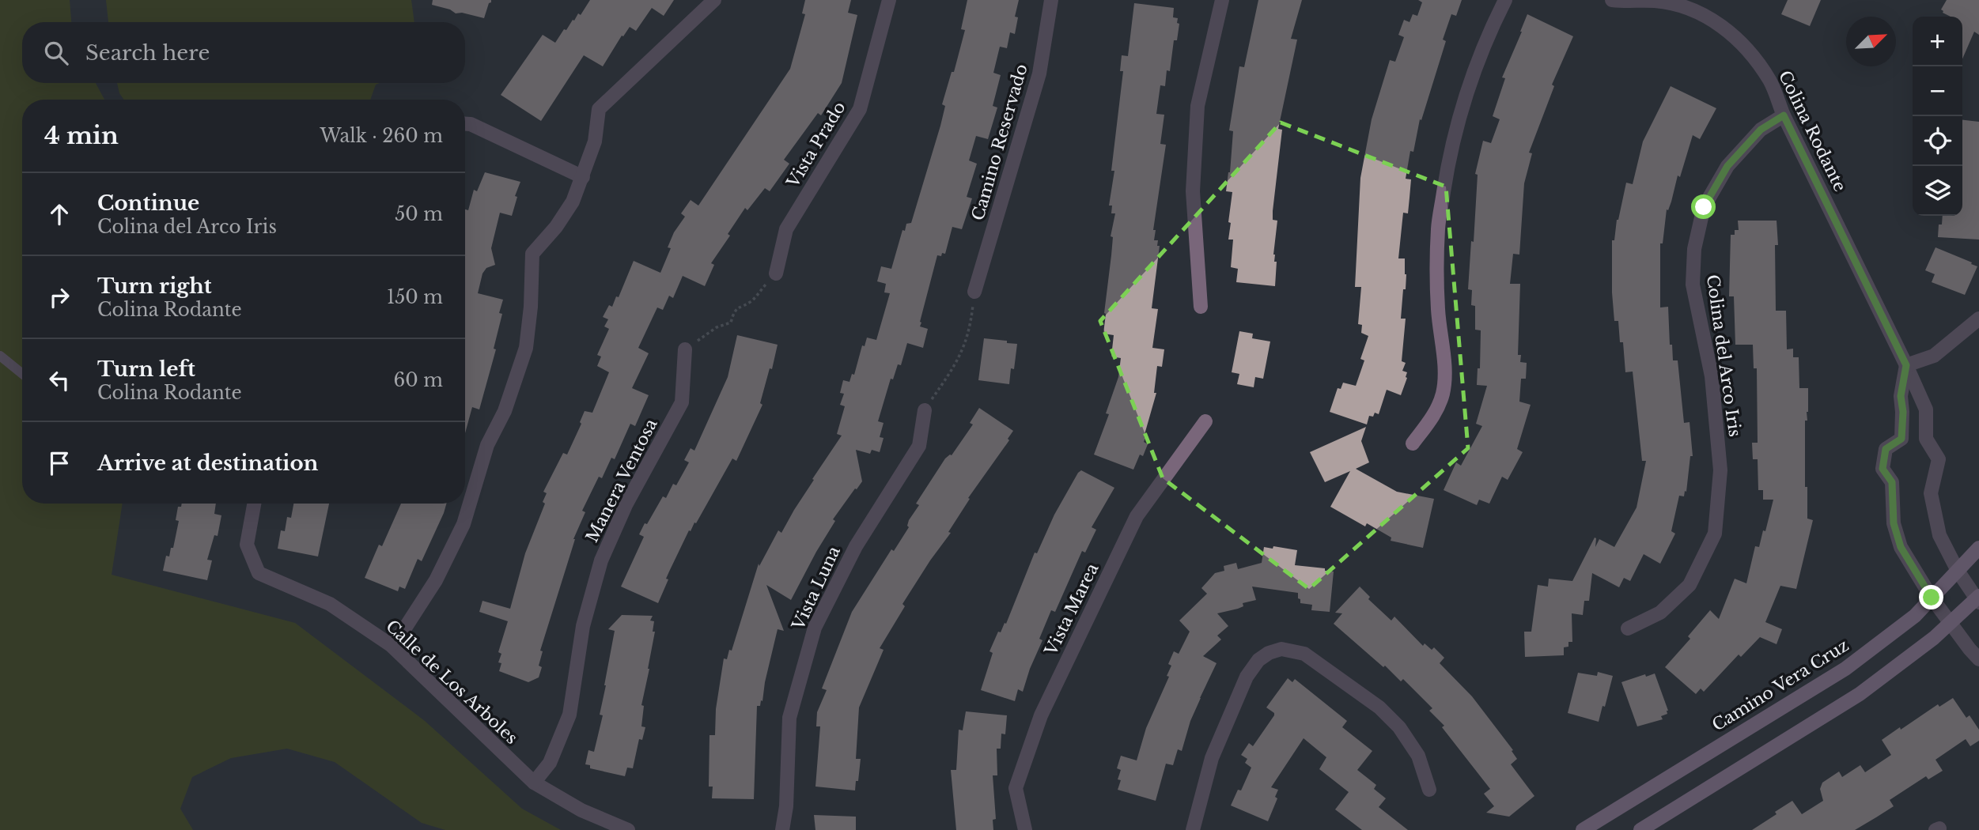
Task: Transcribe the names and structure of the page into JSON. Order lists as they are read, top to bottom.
{
  "streets": {
    "main road": ["Camino Vera Cruz"],
    "street": [
      "Colina Rodante",
      "Camino Reservado",
      "Vista Prado",
      "Colina del Arco Iris",
      "Manera Ventosa",
      "Vista Luna",
      "Vista Marea",
      "Calle de Los Arboles"
    ]
  },
  "crossings": [
    ["Colina Rodante", "Colina del Arco Iris"],
    ["Colina Rodante", "Camino Vera Cruz"],
    ["Manera Ventosa", "Calle de Los Arboles"]
  ],
  "north": "top right",
  "page": {
    "map_buttons": ["+", "−"],
    "search": "Search here",
    "heading": ["4 min", "Walk · 260 m"],
    "list": [
      ["Continue", "Colina del Arco Iris", "50 m"],
      ["Turn right", "Colina Rodante", "150 m"],
      ["Turn left", "Colina Rodante", "60 m"],
      "Arrive at destination"
    ]
  }
}
